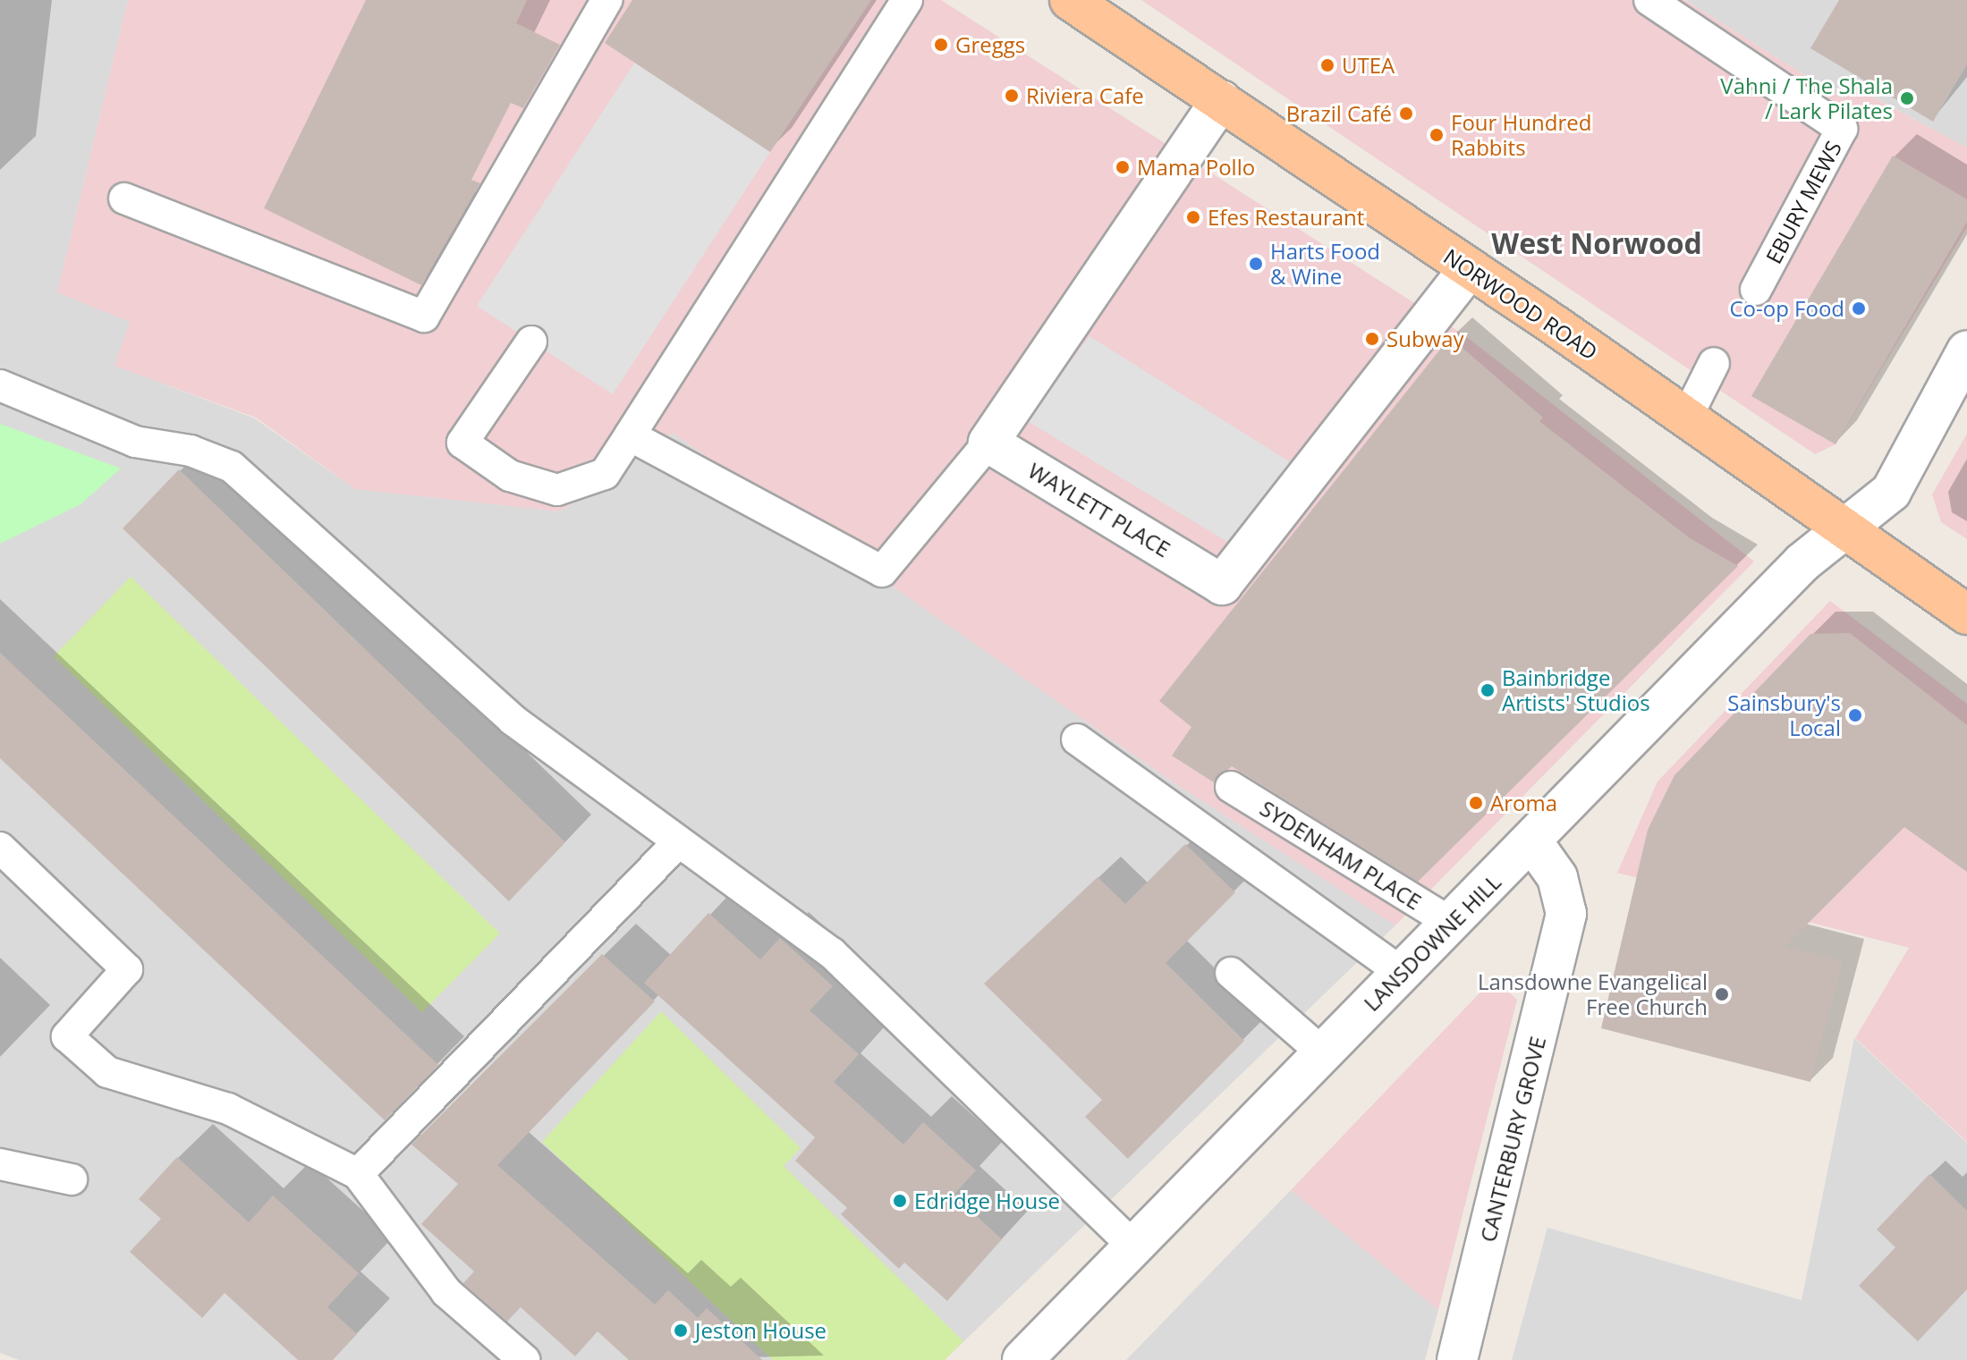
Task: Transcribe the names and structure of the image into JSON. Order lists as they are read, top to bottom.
{
  "streets": {
    "main road": ["NORWOOD ROAD"],
    "street": ["WAYLETT PLACE", "LANSDOWNE HILL", "CANTERBURY GROVE"],
    "lane": ["EBURY MEWS", "SYDENHAM PLACE"]
  },
  "crossings": [
    ["NORWOOD ROAD", "WAYLETT PLACE"],
    ["NORWOOD ROAD", "LANSDOWNE HILL"],
    ["SYDENHAM PLACE", "LANSDOWNE HILL"],
    ["LANSDOWNE HILL", "CANTERBURY GROVE"]
  ],
  "districts": ["West Norwood"],
  "places": [
    "Greggs",
    "UTEA",
    "Riviera Cafe",
    "Vahni / The Shala / Lark Pilates",
    "Brazil Café",
    "Four Hundred Rabbits",
    "Mama Pollo",
    "Efes Restaurant",
    "Harts Food & Wine",
    "Co-op Food",
    "Subway",
    "Bainbridge Artists' Studios",
    "Sainsbury's Local",
    "Aroma",
    "Lansdowne Evangelical Free Church",
    "Edridge House",
    "Jeston House"
  ]
}
